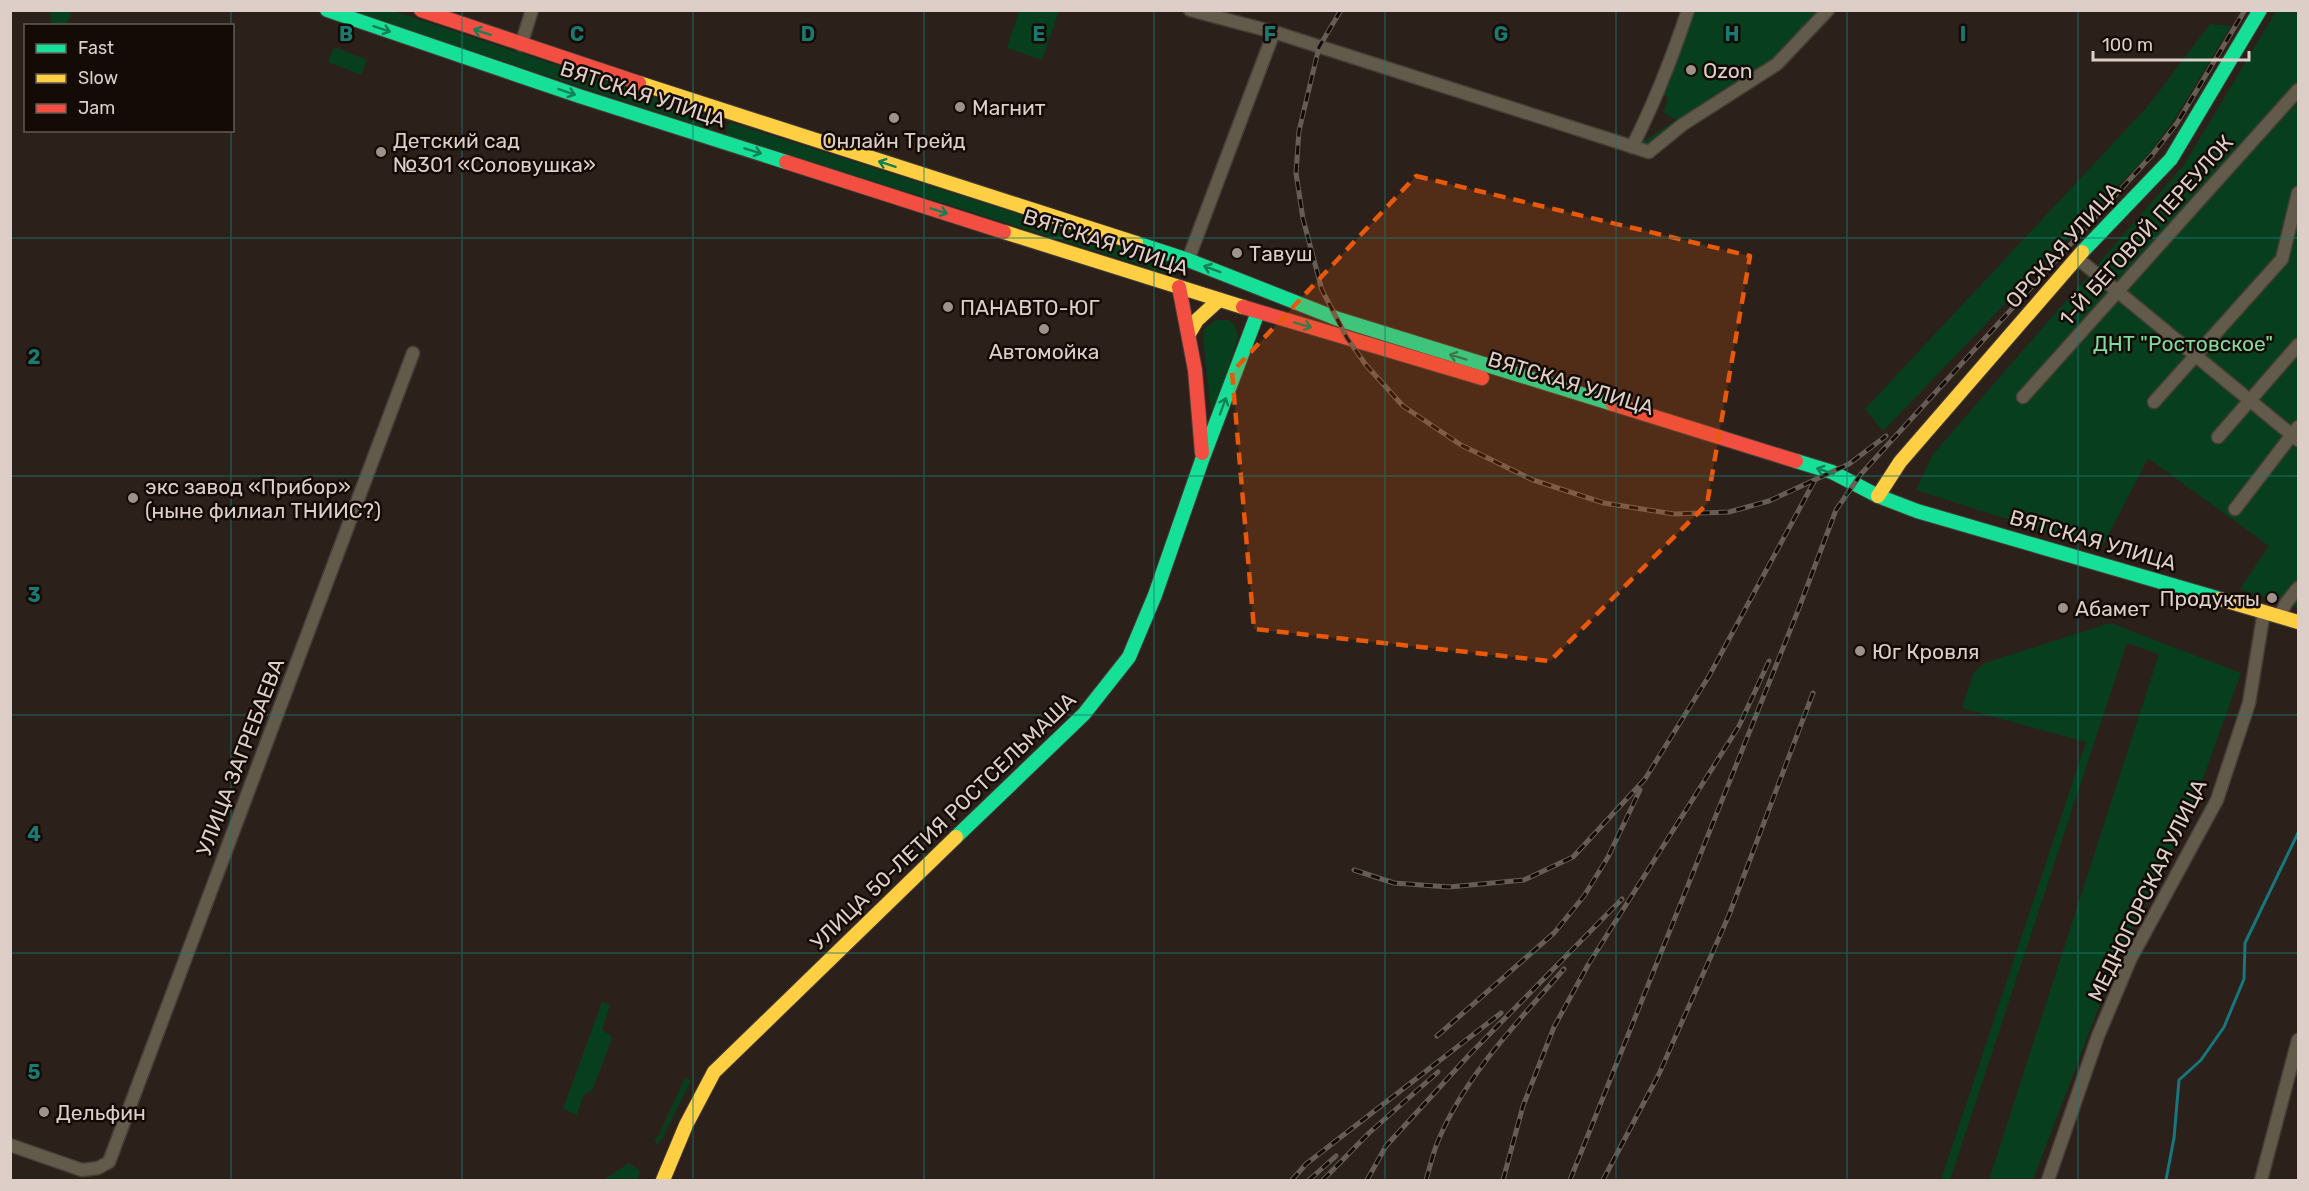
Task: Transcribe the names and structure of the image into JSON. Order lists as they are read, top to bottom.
{
  "streets": {
    "main road": ["ВЯТСКАЯ УЛИЦА", "ОРСКАЯ УЛИЦА", "УЛИЦА 50-ЛЕТИЯ РОСТСЕЛЬМАША"],
    "street": ["1-Й БЕГОВОЙ ПЕРЕУЛОК", "УЛИЦА ЗАГРЕБАЕВА", "МЕДНОГОРСКАЯ УЛИЦА"]
  },
  "crossings": [
    ["ВЯТСКАЯ УЛИЦА", "ОРСКАЯ УЛИЦА"],
    ["ВЯТСКАЯ УЛИЦА", "УЛИЦА 50-ЛЕТИЯ РОСТСЕЛЬМАША"],
    ["ВЯТСКАЯ УЛИЦА", "МЕДНОГОРСКАЯ УЛИЦА"]
  ],
  "parks": ["ДНТ \"Ростовское\""],
  "places": [
    "Ozon",
    "Магнит",
    "Онлайн Трейд",
    "Детский сад №301 «Соловушка»",
    "Тавуш",
    "ПАНАВТО-ЮГ",
    "Автомойка",
    "экс завод «Прибор» (ныне филиал ТНИИС?)",
    "Продукты",
    "Абамет",
    "Юг Кровля",
    "Дельфин"
  ],
  "legend": ["Fast", "Slow", "Jam"],
  "scale_bar": "100 m",
  "grid": {
    "columns": [
      "B",
      "C",
      "D",
      "E",
      "F",
      "G",
      "H",
      "I"
    ],
    "rows": [
      "2",
      "3",
      "4",
      "5"
    ]
  }
}
